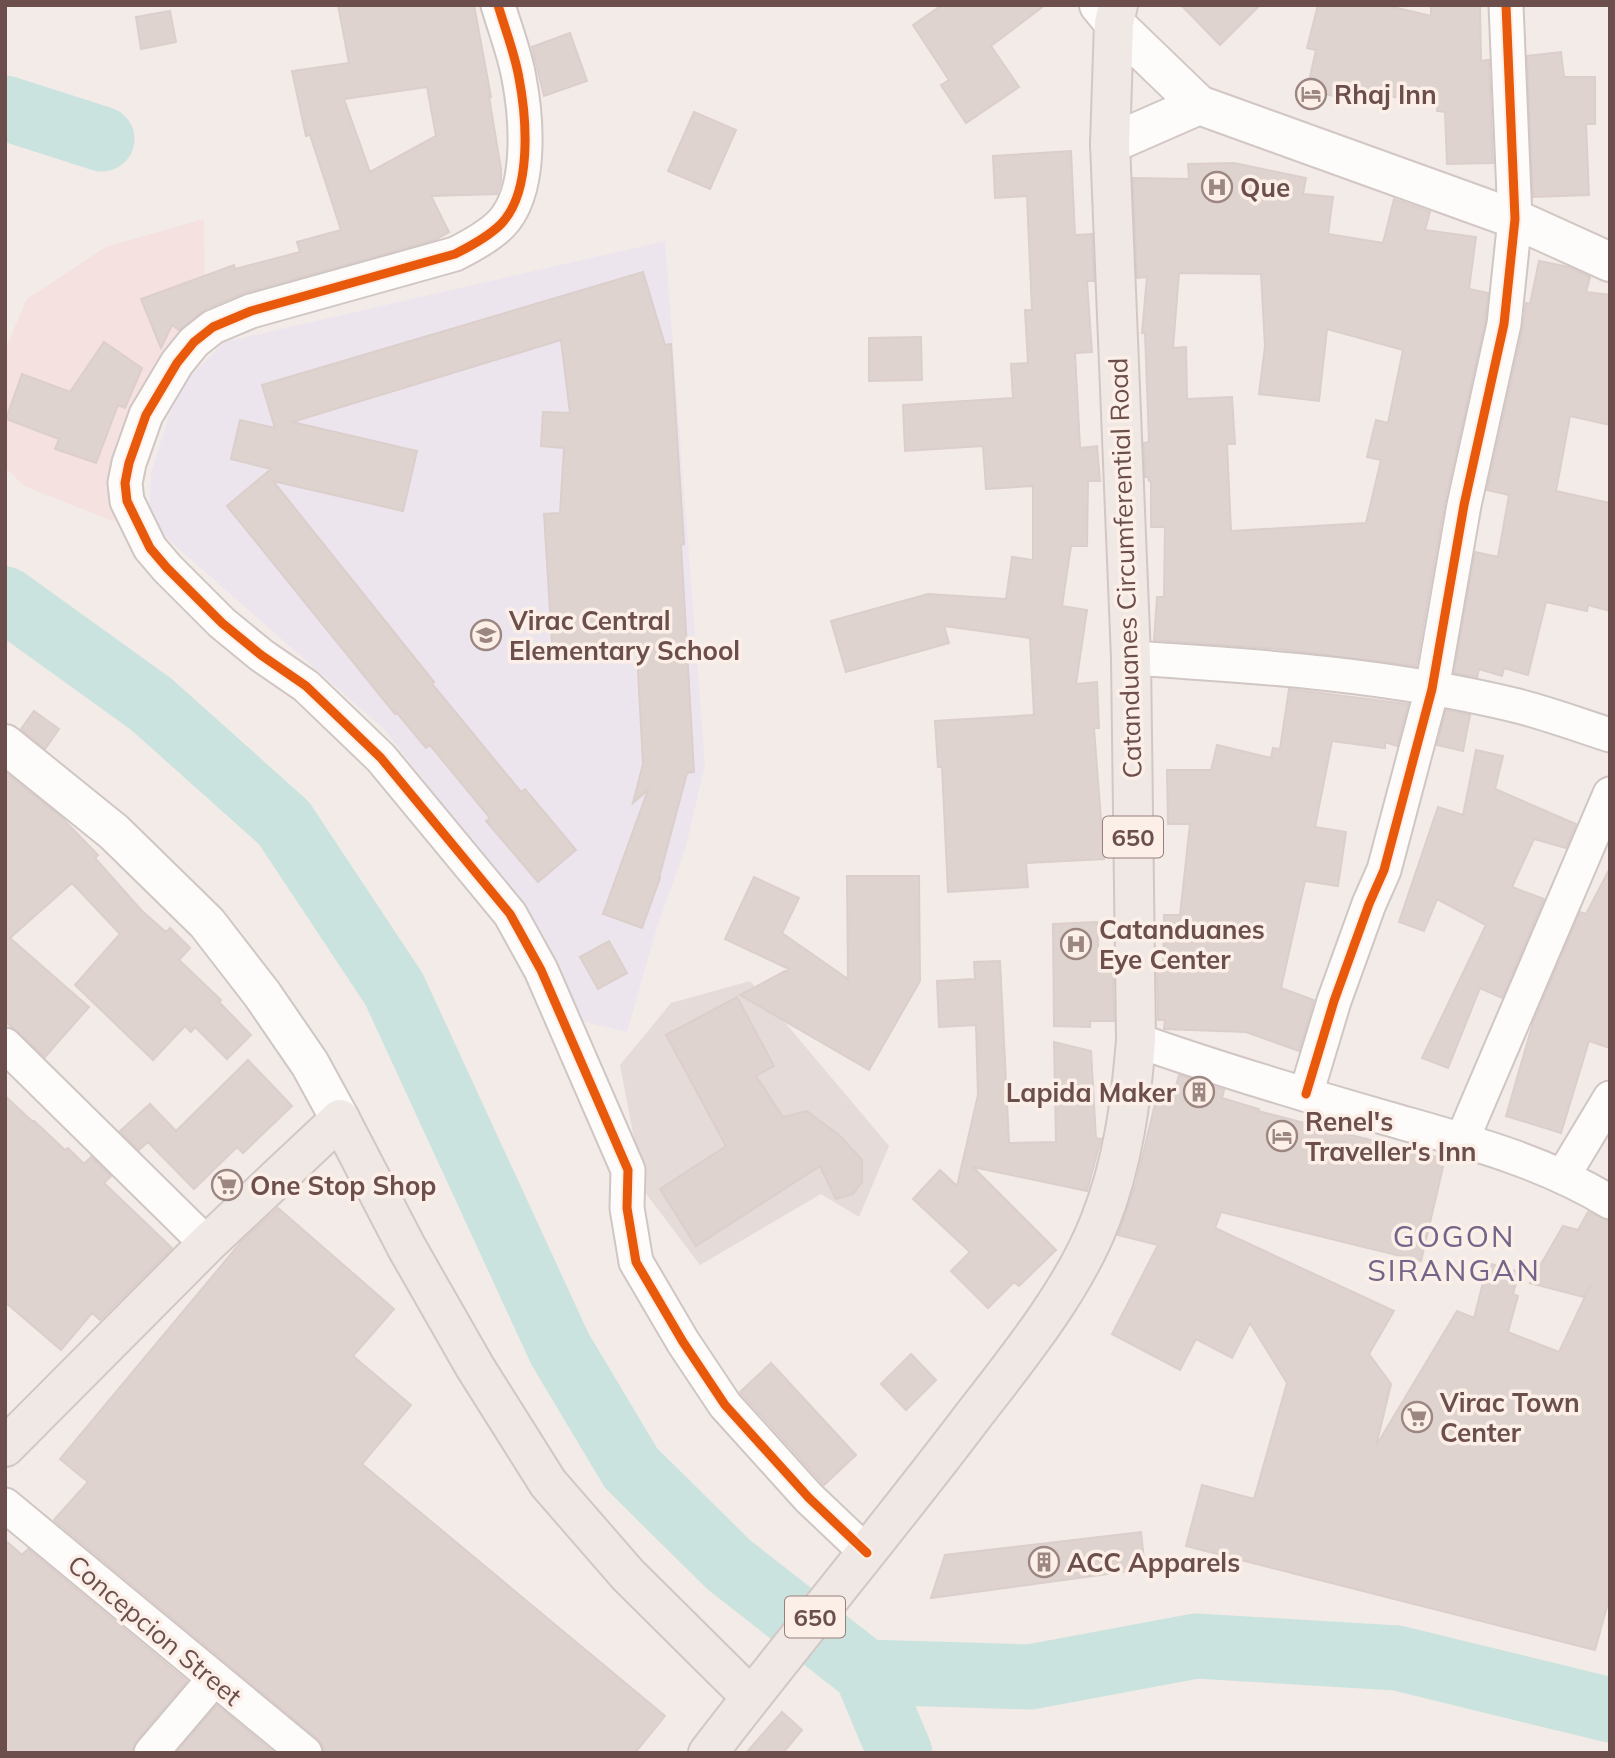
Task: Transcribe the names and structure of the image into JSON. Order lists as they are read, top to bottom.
{
  "streets": {
    "main road": ["Catanduanes Circumferential Road", "650"],
    "street": ["Concepcion Street"]
  },
  "districts": ["GOGON SIRANGAN"],
  "places": {
    "hotel": ["Rhaj Inn", "Renel's Traveller's Inn"],
    "hospital": ["Que", "Catanduanes Eye Center"],
    "school or university": ["Virac Central Elementary School"],
    "building": ["Lapida Maker", "ACC Apparels"],
    "supermarket": ["One Stop Shop", "Virac Town Center"]
  }
}
